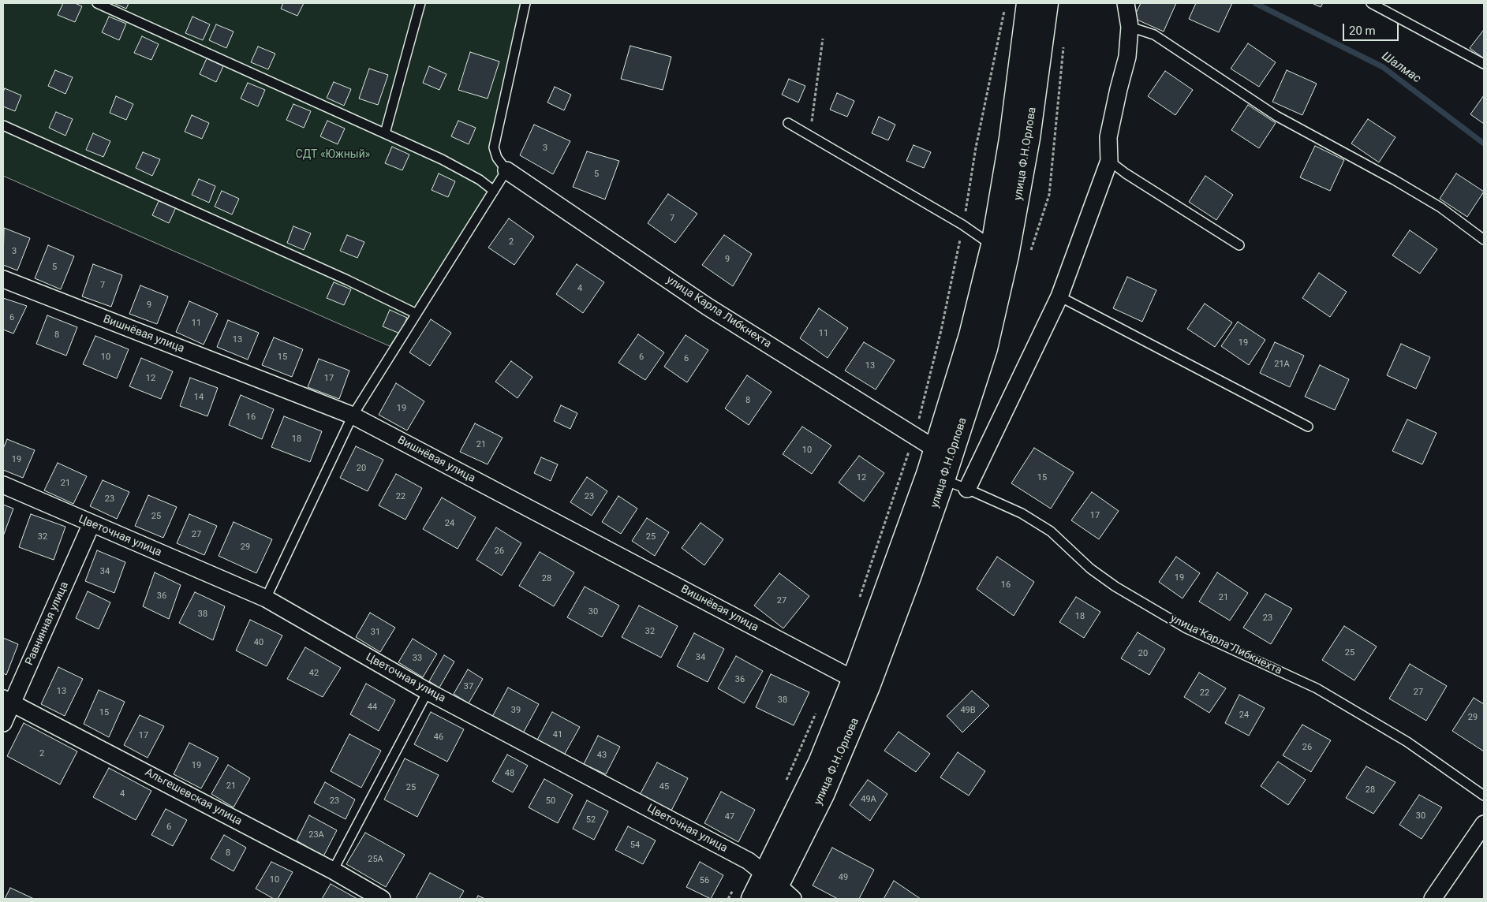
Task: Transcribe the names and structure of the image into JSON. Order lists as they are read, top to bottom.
{
  "streets": {
    "street": [
      "улица Ф.Н.Орлова",
      "улица Карла Либкнехта",
      "Вишнёвая улица",
      "Цветочная улица",
      "Равнинная улица",
      "Альгешевская улица"
    ]
  },
  "crossings": [
    ["улица Ф.Н.Орлова", "улица Карла Либкнехта"],
    ["улица Ф.Н.Орлова", "Вишнёвая улица"],
    ["улица Ф.Н.Орлова", "Цветочная улица"],
    ["Цветочная улица", "Равнинная улица"],
    ["Равнинная улица", "Альгешевская улица"]
  ],
  "water": ["Шалмас"],
  "parks": ["СДТ «Южный»"],
  "house_numbers": [
    "3",
    "5",
    "7",
    "2",
    "3",
    "9",
    "5",
    "7",
    "4",
    "9",
    "6",
    "11",
    "11",
    "8",
    "13",
    "19",
    "10",
    "15",
    "6",
    "6",
    "21А",
    "13",
    "12",
    "17",
    "14",
    "8",
    "19",
    "16",
    "18",
    "21",
    "10",
    "19",
    "20",
    "12",
    "15",
    "21",
    "22",
    "23",
    "23",
    "17",
    "25",
    "24",
    "27",
    "32",
    "25",
    "29",
    "26",
    "34",
    "19",
    "28",
    "16",
    "36",
    "21",
    "27",
    "30",
    "38",
    "18",
    "23",
    "32",
    "31",
    "40",
    "25",
    "20",
    "34",
    "33",
    "42",
    "36",
    "37",
    "13",
    "27",
    "22",
    "38",
    "44",
    "39",
    "49В",
    "15",
    "24",
    "29",
    "41",
    "17",
    "46",
    "26",
    "2",
    "43",
    "19",
    "48",
    "21",
    "45",
    "25",
    "28",
    "4",
    "49А",
    "23",
    "50",
    "30",
    "47",
    "52",
    "6",
    "23А",
    "54",
    "8",
    "25А",
    "49",
    "10",
    "56"
  ],
  "scale_bar": "20 m"
}
